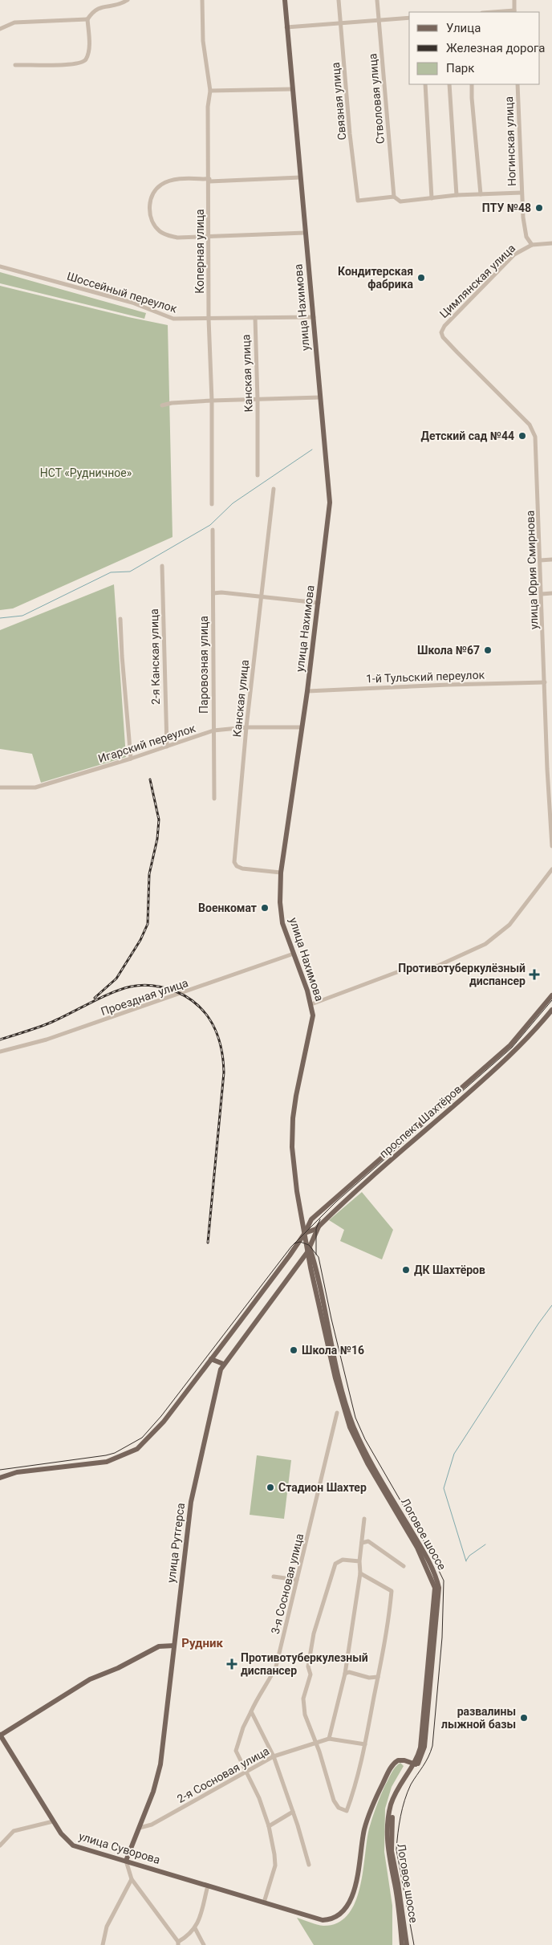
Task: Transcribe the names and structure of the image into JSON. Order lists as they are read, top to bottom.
{
  "streets": {
    "main road": [
      "улица Нахимова",
      "проспект Шахтёров",
      "Логовое шоссе",
      "улица Рутгерса",
      "улица Суворова"
    ],
    "street": [
      "Стволовая улица",
      "Связная улица",
      "Ногинская улица",
      "Коперная улица",
      "Цимлянская улица",
      "Шоссейный переулок",
      "Канская улица",
      "улица Юрия Смирнова",
      "2-я Канская улица",
      "Паровозная улица",
      "1-й Тульский переулок",
      "Игарский переулок",
      "Проездная улица",
      "3-я Сосновая улица",
      "2-я Сосновая улица"
    ]
  },
  "crossings": [
    ["Стволовая улица", "Связная улица"],
    ["Ногинская улица", "Цимлянская улица"],
    ["Коперная улица", "Шоссейный переулок"],
    ["Цимлянская улица", "улица Юрия Смирнова"],
    ["Шоссейный переулок", "улица Нахимова"],
    ["Шоссейный переулок", "Канская улица"],
    ["улица Нахимова", "Канская улица"],
    ["улица Нахимова", "1-й Тульский переулок"],
    ["улица Нахимова", "Игарский переулок"],
    ["улица Нахимова", "Проездная улица"],
    ["улица Нахимова", "проспект Шахтёров"],
    ["улица Нахимова", "Логовое шоссе"],
    ["улица Нахимова", "улица Рутгерса"],
    ["Канская улица", "Игарский переулок"],
    ["улица Юрия Смирнова", "1-й Тульский переулок"],
    ["2-я Канская улица", "Игарский переулок"],
    ["Паровозная улица", "Игарский переулок"],
    ["проспект Шахтёров", "Логовое шоссе"],
    ["проспект Шахтёров", "улица Рутгерса"],
    ["Логовое шоссе", "улица Рутгерса"],
    ["Логовое шоссе", "улица Суворова"],
    ["улица Рутгерса", "2-я Сосновая улица"],
    ["улица Рутгерса", "улица Суворова"],
    ["3-я Сосновая улица", "2-я Сосновая улица"]
  ],
  "districts": ["Рудник"],
  "parks": ["НСТ «Рудничное»"],
  "places": {
    "other": [
      "ПТУ №48",
      "Кондитерская фабрика",
      "Детский сад №44",
      "Школа №67",
      "Военкомат",
      "ДК Шахтёров",
      "Школа №16",
      "Стадион Шахтер",
      "развалины лыжной базы"
    ],
    "health": ["Противотуберкулёзный диспансер", "Противотуберкулезный диспансер"]
  },
  "legend": ["Улица", "Железная дорога", "Парк"]
}
